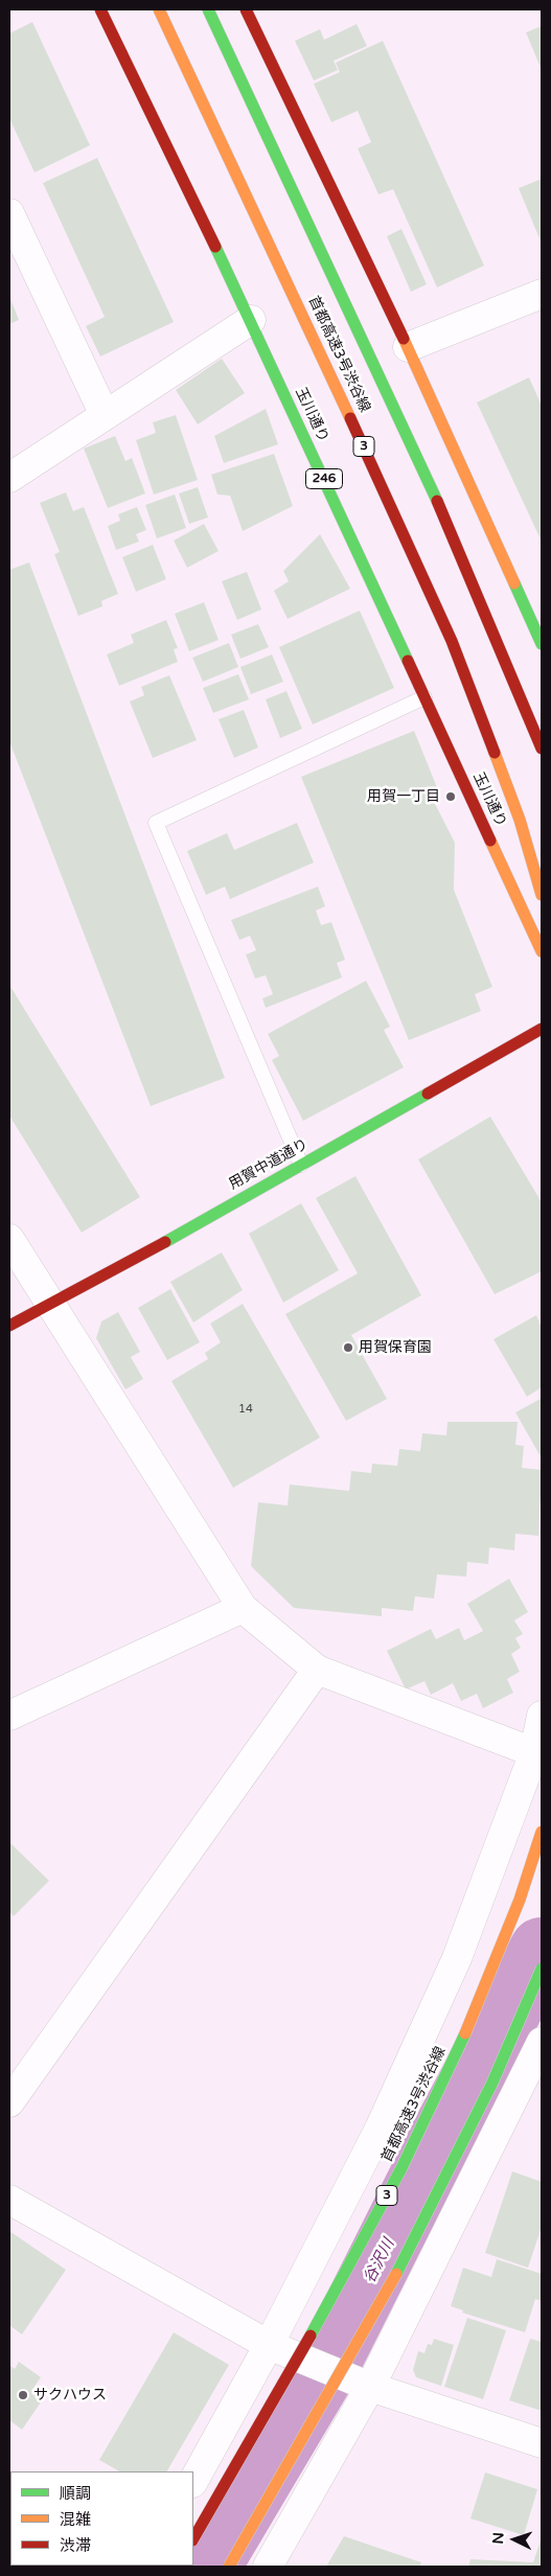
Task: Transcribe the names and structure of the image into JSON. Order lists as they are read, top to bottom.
{
  "streets": {
    "main road": [
      "首都高速3号渋谷線",
      "玉川通り",
      "3",
      "246",
      "用賀中道通り"
    ]
  },
  "water": ["谷沢川"],
  "places": ["用賀一丁目", "用賀保育園", "サクハウス"],
  "house_numbers": ["14"],
  "legend": ["順調", "混雑", "渋滞"],
  "north": "left"
}
